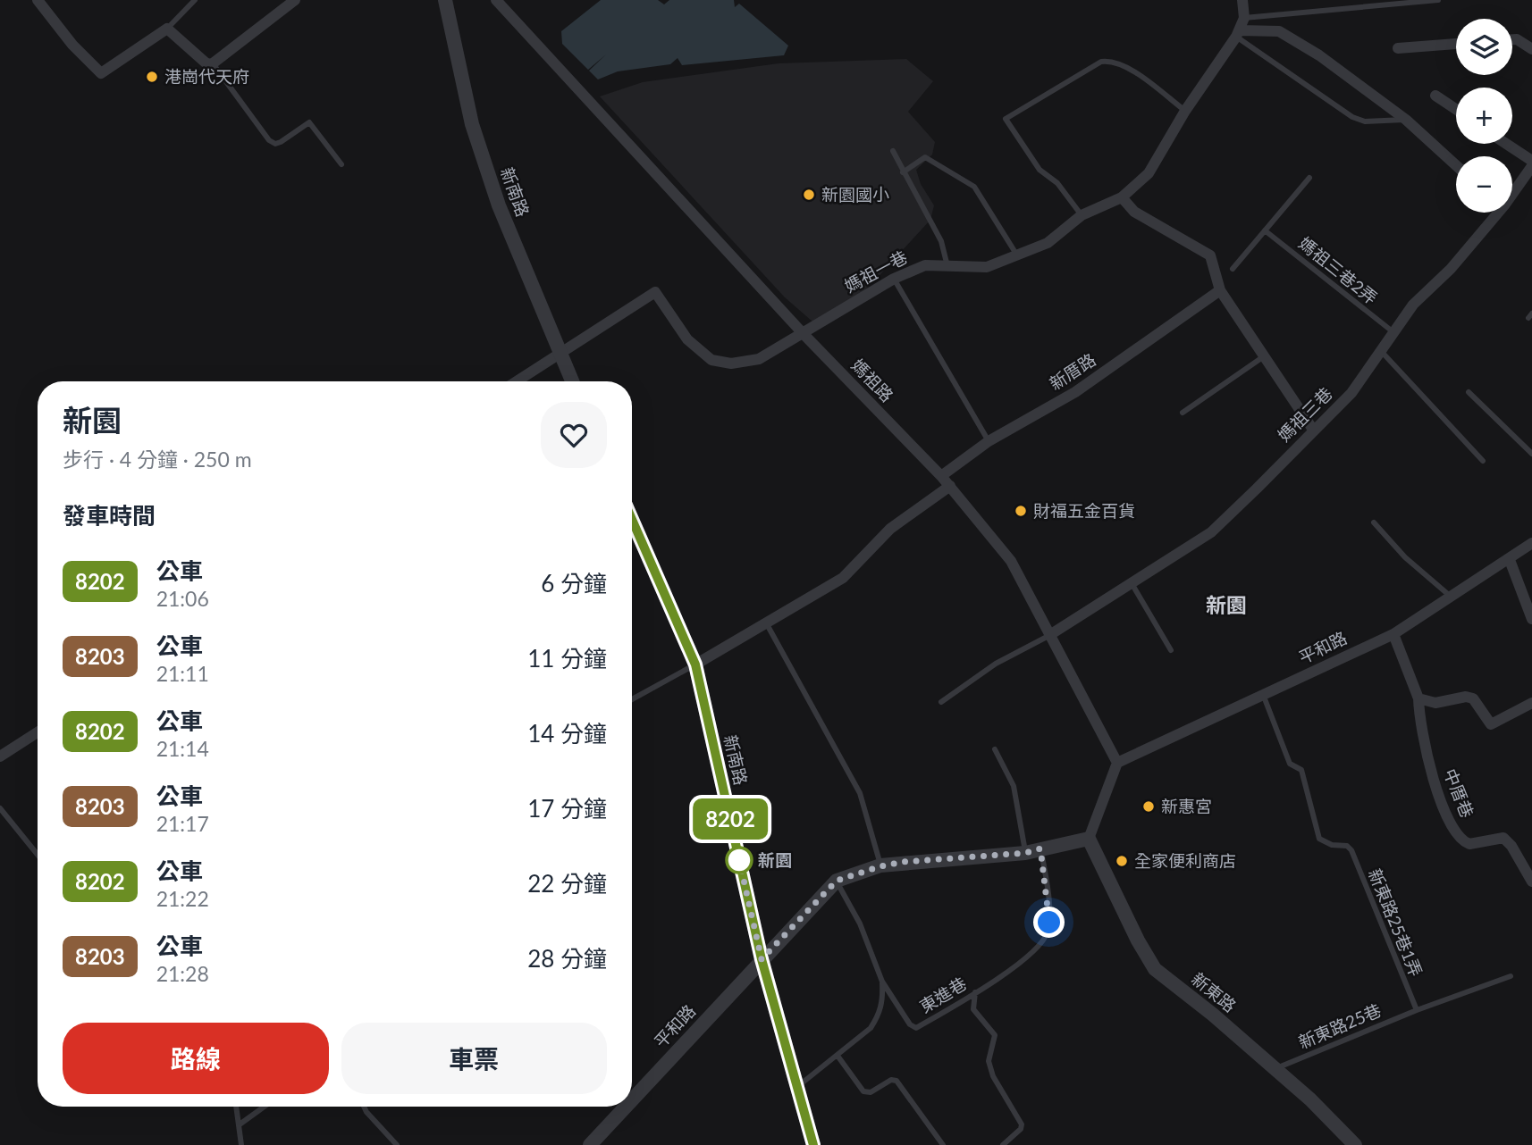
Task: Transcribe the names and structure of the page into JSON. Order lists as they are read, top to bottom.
{
  "streets": {
    "street": [
      "新南路",
      "媽祖一巷",
      "新厝路",
      "媽祖路",
      "媽祖三巷",
      "平和路",
      "中厝巷",
      "新東路"
    ],
    "lane": [
      "媽祖三巷2弄",
      "新東路25巷1弄",
      "東進巷",
      "新東路25巷"
    ]
  },
  "crossings": [
    ["新南路", "媽祖一巷"],
    ["新南路", "平和路"],
    ["媽祖三巷2弄", "媽祖三巷"],
    ["媽祖一巷", "媽祖路"],
    ["新厝路", "媽祖路"],
    ["媽祖路", "媽祖三巷"],
    ["媽祖路", "平和路"],
    ["平和路", "中厝巷"],
    ["平和路", "新東路25巷1弄"],
    ["平和路", "東進巷"],
    ["新東路25巷1弄", "新東路25巷"],
    ["新東路", "新東路25巷"]
  ],
  "districts": ["新園"],
  "places": [
    "港崗代天府",
    "新園國小",
    "財福五金百貨",
    "新惠宮",
    "新園",
    "全家便利商店"
  ],
  "lines": ["bus line 8202"],
  "page": {
    "on_map": "8202",
    "map_buttons": ["+", "−"],
    "heading": [
      ["新園", "步行 · 4 分鐘 · 250 m"],
      "發車時間"
    ],
    "list": [
      {
        "mark": "8202",
        "name": "公車",
        "note": "21:06",
        "value": "6 分鐘"
      },
      {
        "mark": "8203",
        "name": "公車",
        "note": "21:11",
        "value": "11 分鐘"
      },
      {
        "mark": "8202",
        "name": "公車",
        "note": "21:14",
        "value": "14 分鐘"
      },
      {
        "mark": "8203",
        "name": "公車",
        "note": "21:17",
        "value": "17 分鐘"
      },
      {
        "mark": "8202",
        "name": "公車",
        "note": "21:22",
        "value": "22 分鐘"
      },
      {
        "mark": "8203",
        "name": "公車",
        "note": "21:28",
        "value": "28 分鐘"
      }
    ],
    "buttons": ["路線", "車票"]
  }
}
